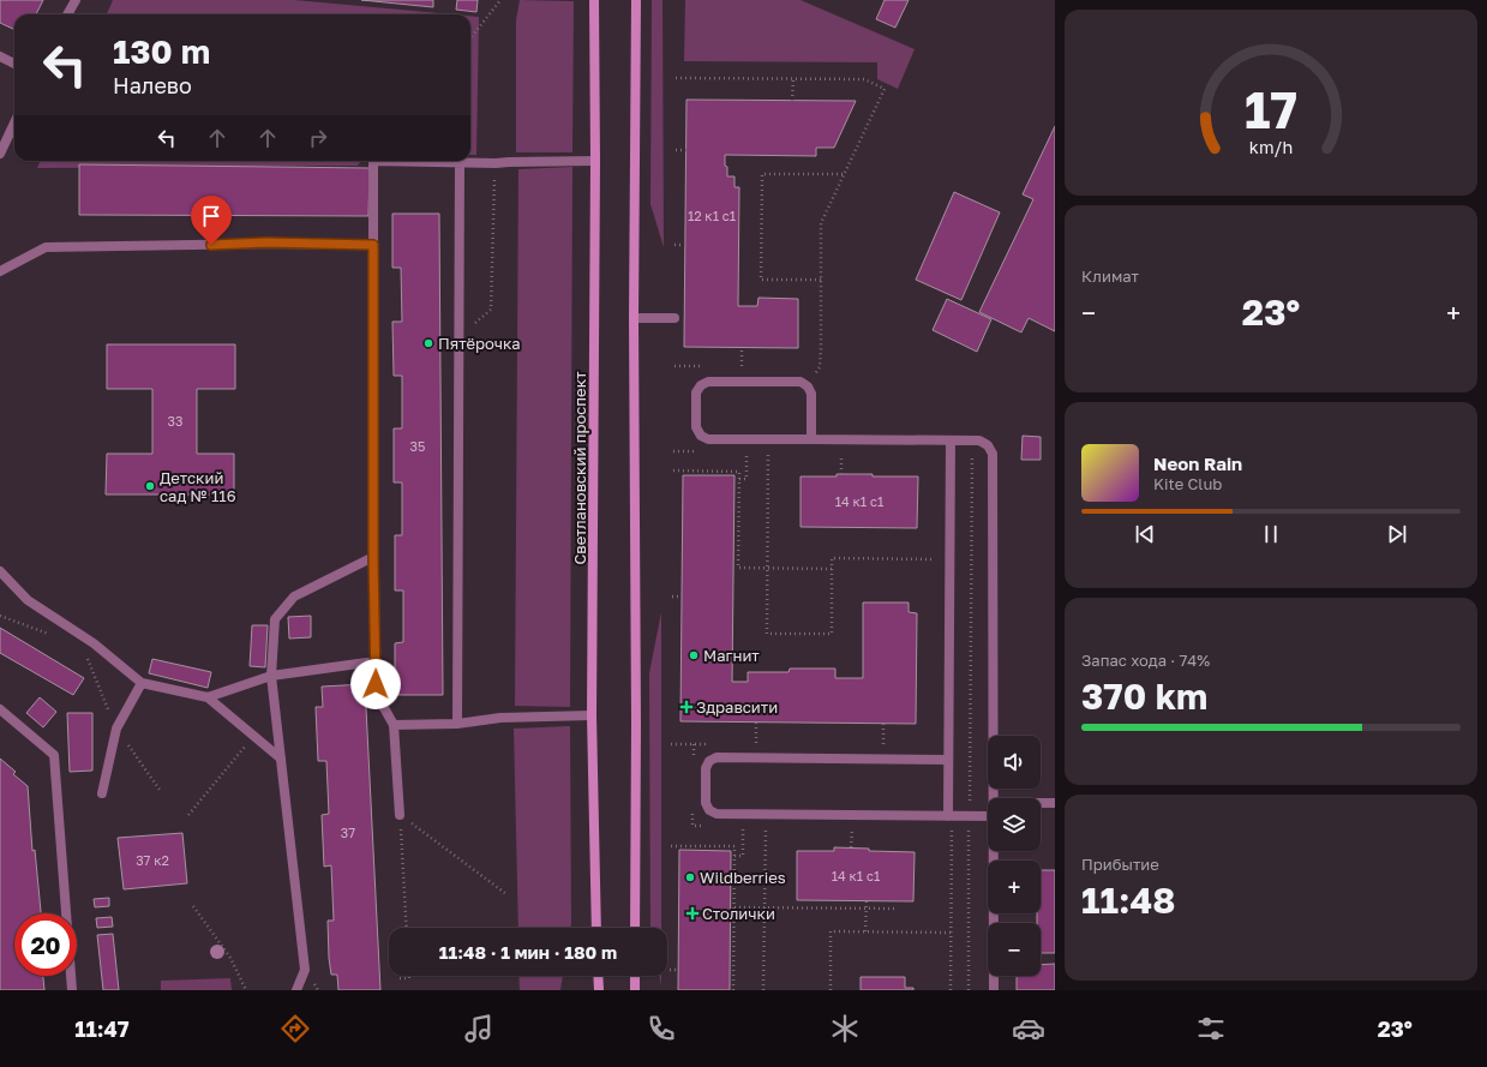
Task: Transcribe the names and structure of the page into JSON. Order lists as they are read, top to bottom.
{
  "streets": {
    "main road": ["Светлановский проспект"]
  },
  "places": {
    "other": [
      "Пятёрочка",
      "Детский сад № 116",
      "Магнит",
      "Wildberries"
    ],
    "health": ["Здравсити", "Столички"]
  },
  "house_numbers": [
    "12 к1 с1",
    "33",
    "35",
    "14 к1 с1",
    "37",
    "37 к2",
    "14 к1 с1"
  ],
  "page": {
    "turn": ["130 m", "Налево"],
    "tile": [
      "Климат",
      ["Запас хода · 74%", "370 km"],
      ["Прибытие", "11:48"]
    ],
    "heat": ["−", "23°", "+"],
    "song": ["Neon Rain", "Kite Club"],
    "map_buttons": ["+", "−"],
    "limit": "20",
    "trip": "11:48 · 1 мин · 180 m",
    "tabs": ["11:47", "23°"],
    "gauge": ["17", "km/h"]
  }
}
